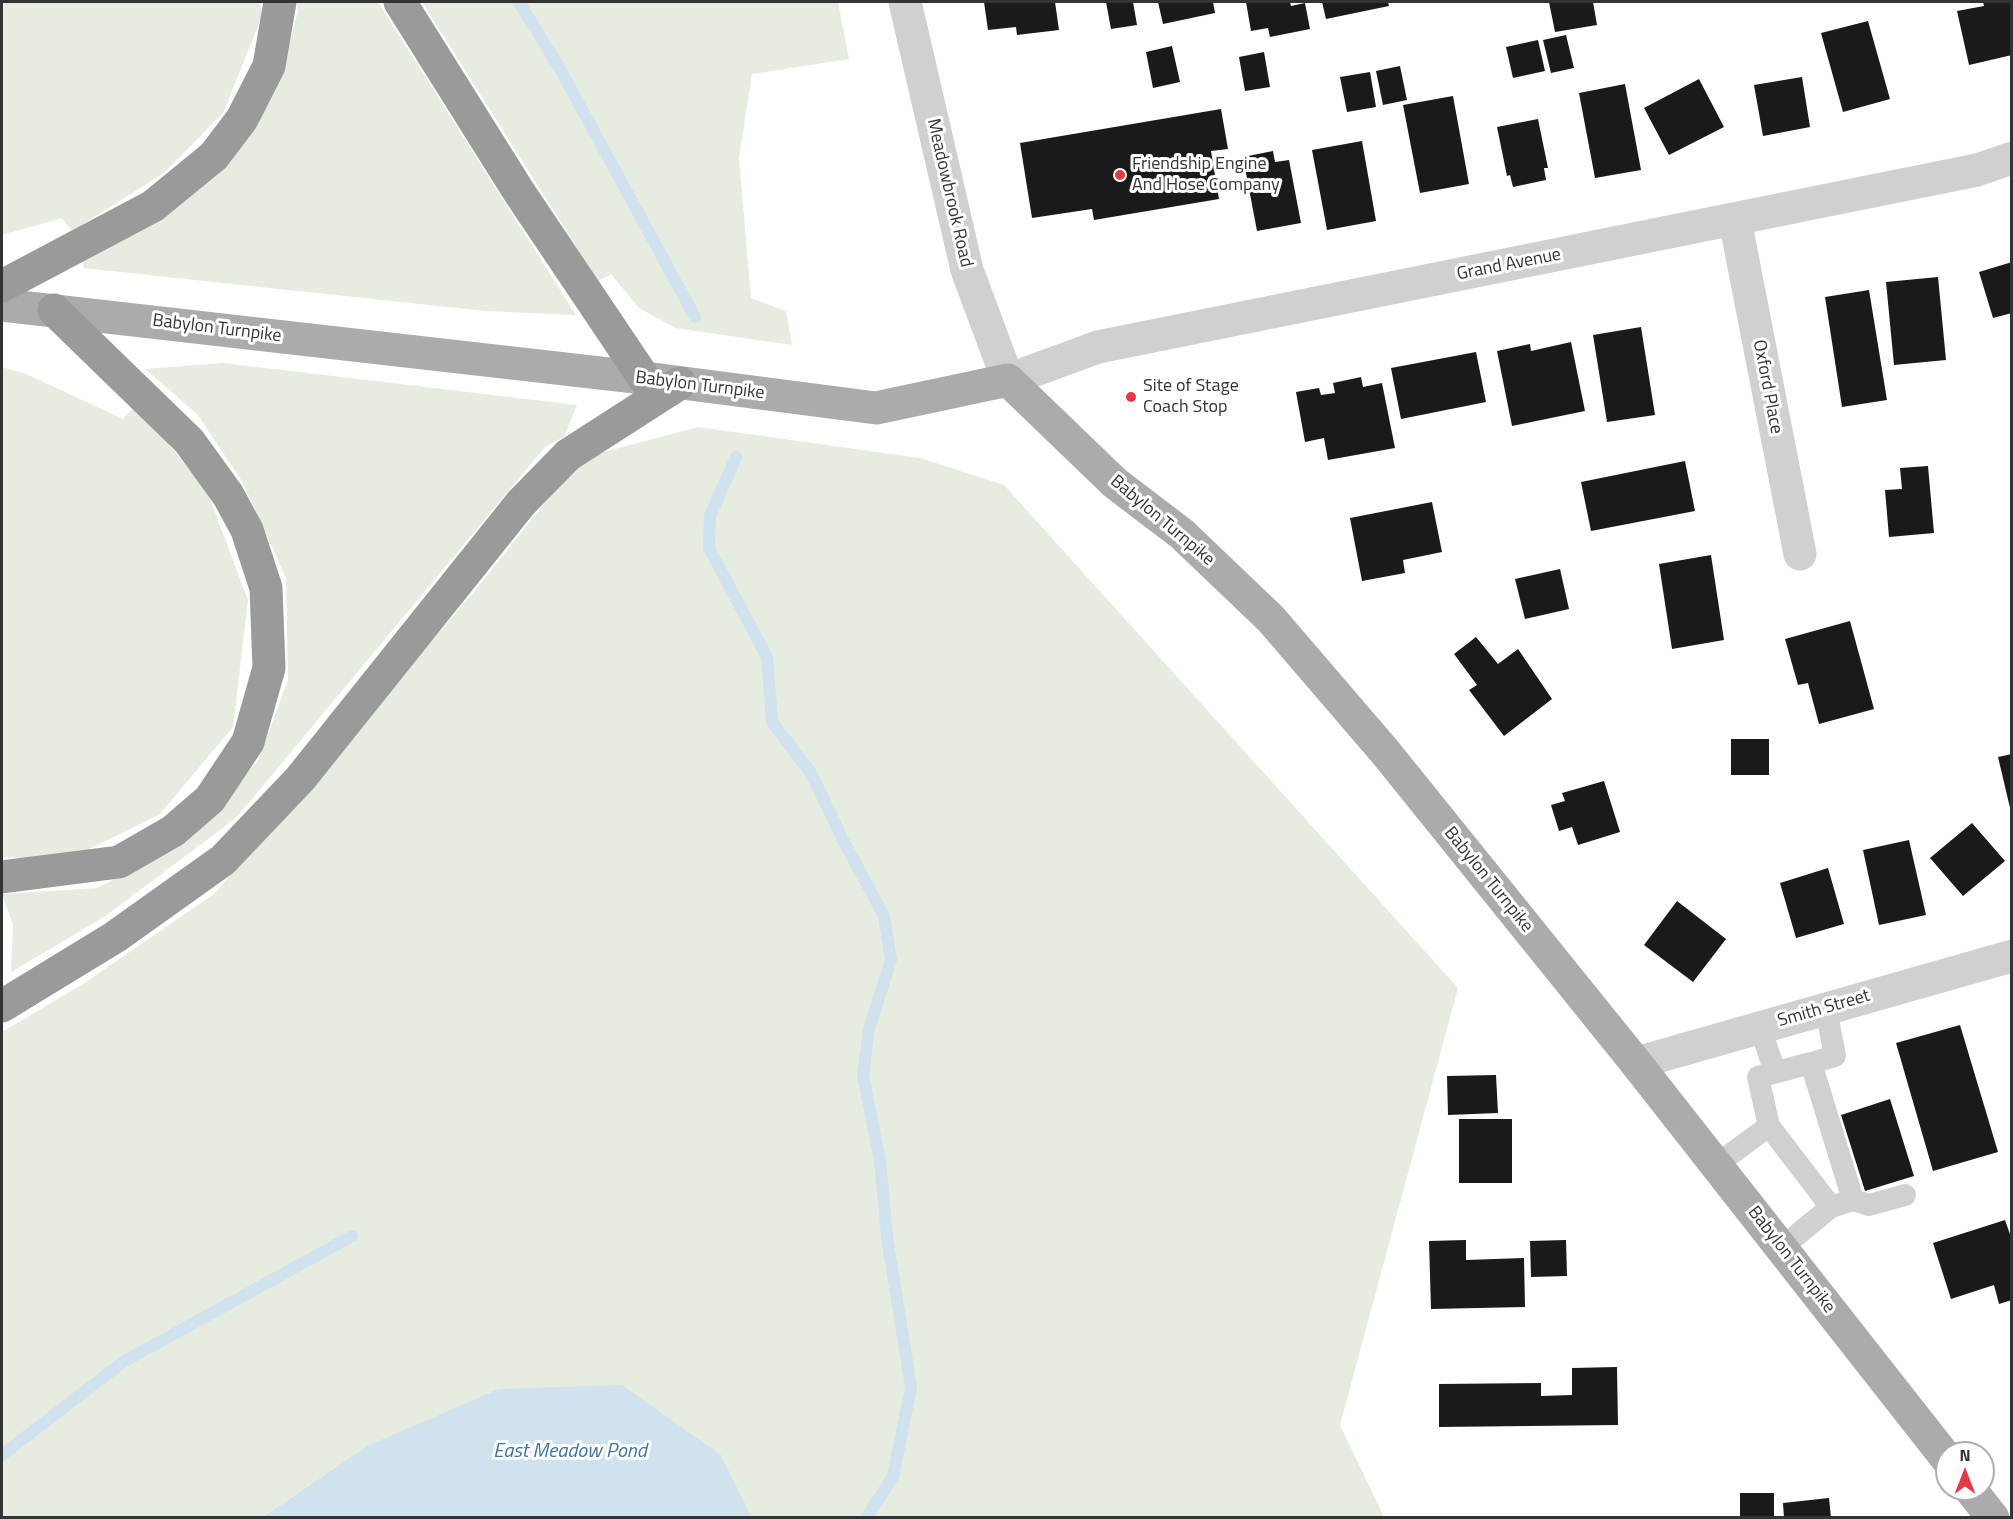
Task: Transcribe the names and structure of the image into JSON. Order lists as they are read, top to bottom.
{
  "streets": {
    "main road": ["Babylon Turnpike"],
    "street": [
      "Meadowbrook Road",
      "Grand Avenue",
      "Oxford Place",
      "Smith Street"
    ]
  },
  "crossings": [
    ["Meadowbrook Road", "Grand Avenue"],
    ["Meadowbrook Road", "Babylon Turnpike"],
    ["Grand Avenue", "Babylon Turnpike"],
    ["Grand Avenue", "Oxford Place"],
    ["Babylon Turnpike", "Smith Street"]
  ],
  "water": ["East Meadow Pond"],
  "places": ["Friendship Engine And Hose Company", "Site of Stage Coach Stop"],
  "north": "top"
}
